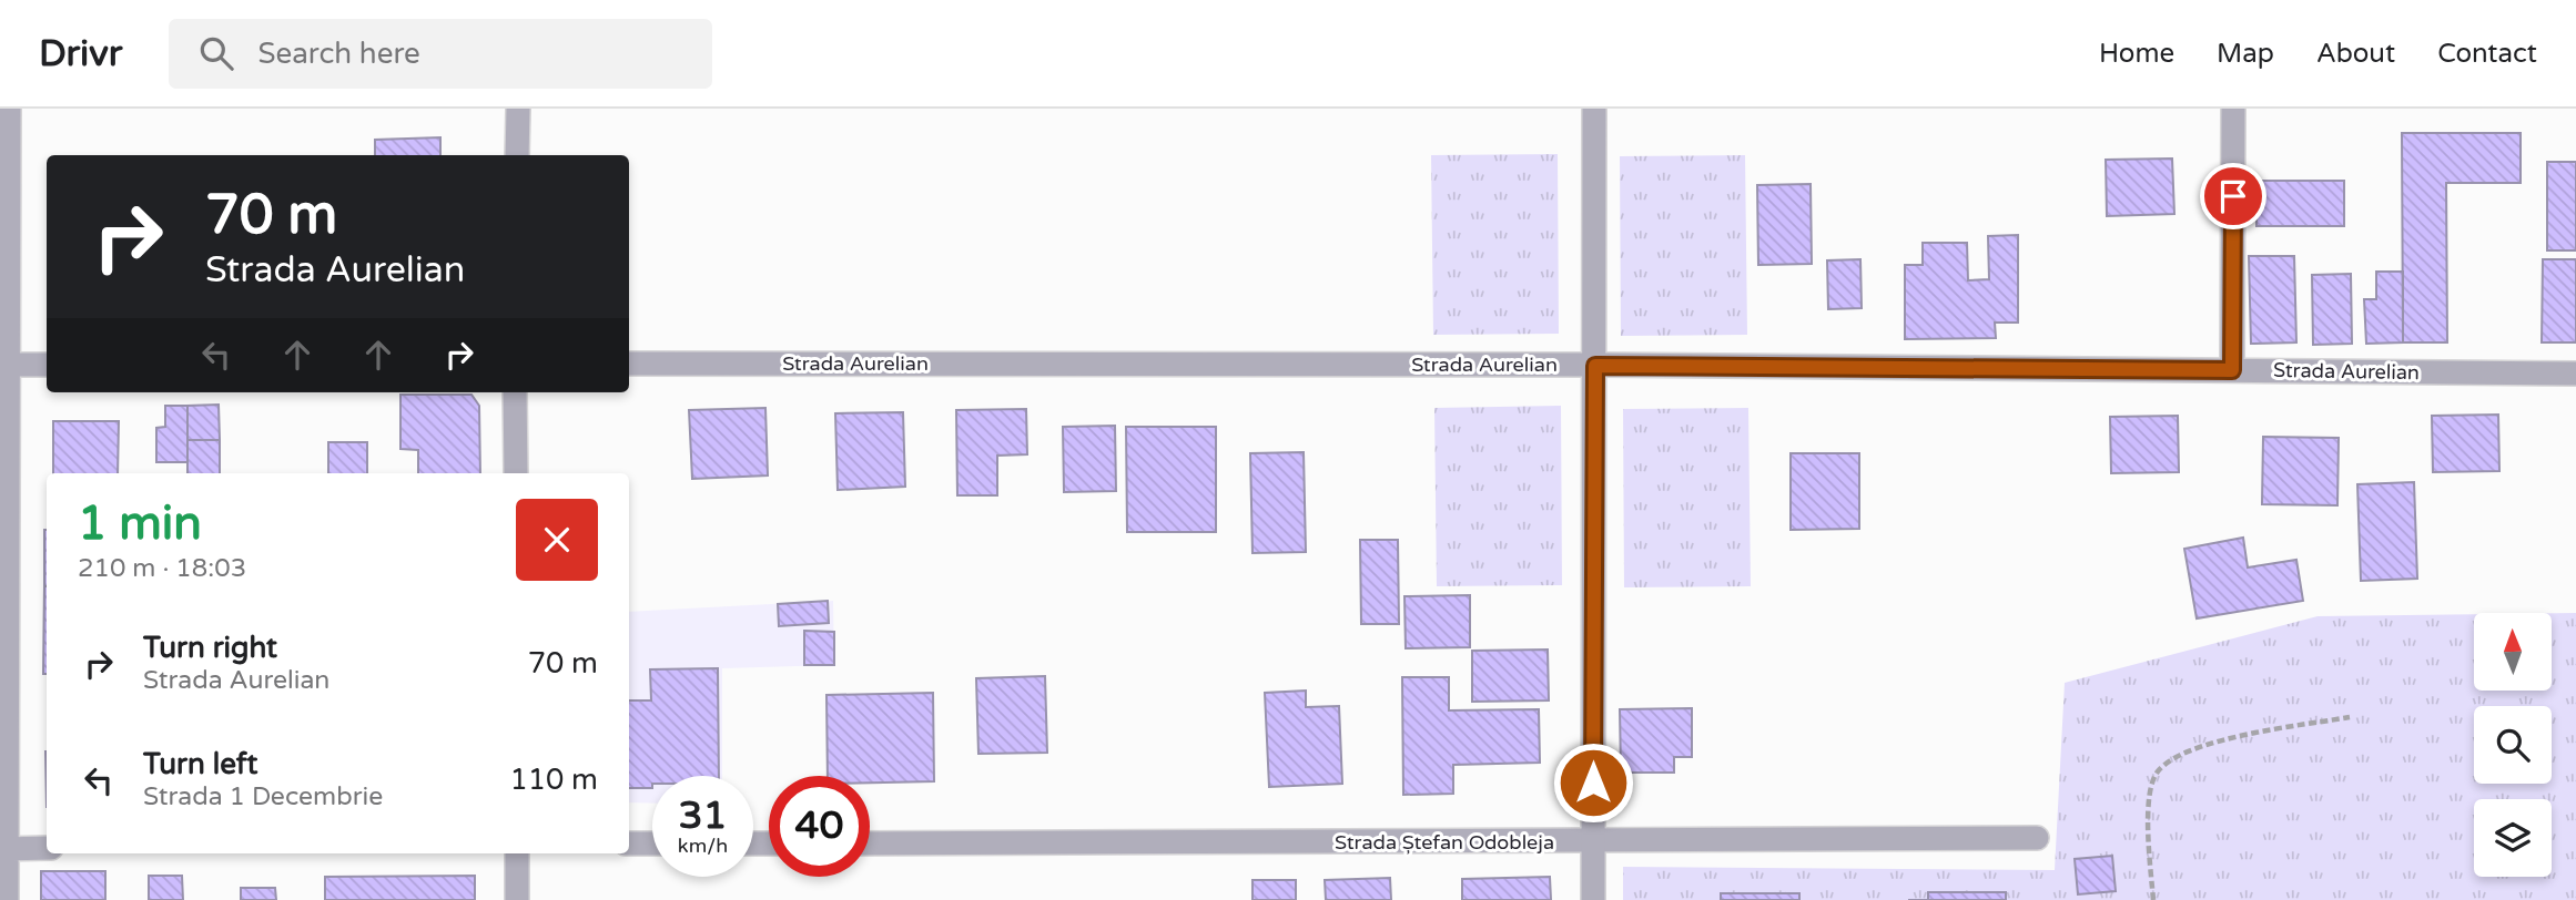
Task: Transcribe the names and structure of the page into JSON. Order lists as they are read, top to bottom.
{
  "streets": {
    "street": ["Strada Aurelian", "Strada Ștefan Odobleja"]
  },
  "north": "top",
  "page": {
    "header": "Drivr",
    "search": "Search here",
    "nav": [
      "Home",
      "Map",
      "About",
      "Contact"
    ],
    "turn": ["70 m", "Strada Aurelian"],
    "heading": ["1 min", "210 m · 18:03"],
    "list": [
      {
        "name": "Turn right",
        "note": "Strada Aurelian",
        "value": "70 m"
      },
      {
        "name": "Turn left",
        "note": "Strada 1 Decembrie",
        "value": "110 m"
      }
    ],
    "speed": "31 km/h",
    "limit": "40"
  }
}
